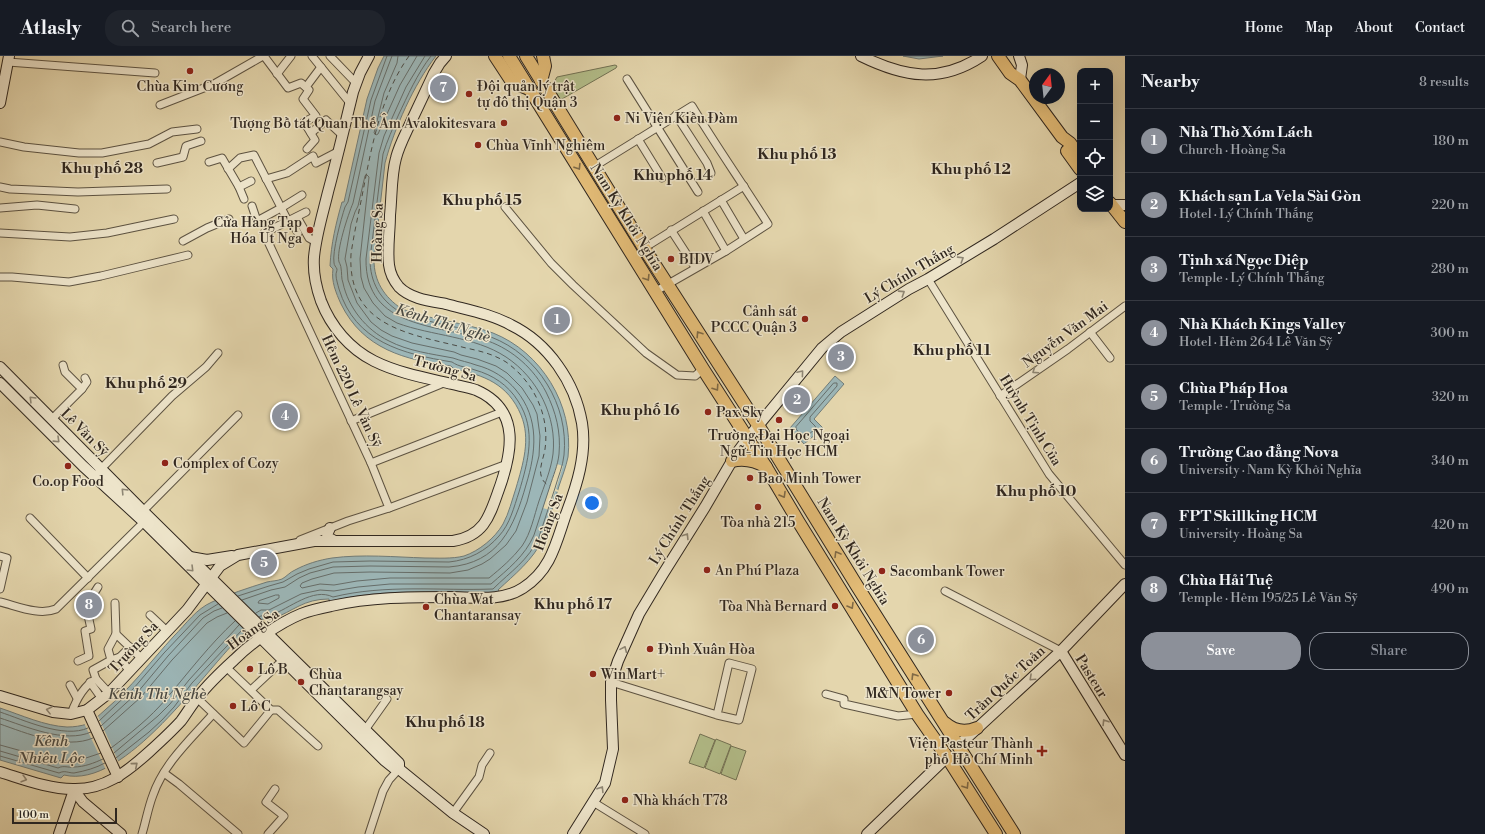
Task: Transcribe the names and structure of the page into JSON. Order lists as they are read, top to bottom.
{
  "streets": {
    "main road": ["Nam Kỳ Khởi Nghĩa"],
    "street": [
      "Hoàng Sa",
      "Lý Chính Thắng",
      "Nguyễn Văn Mai",
      "Trường Sa",
      "Hẻm 220 Lê Văn Sỹ",
      "Huỳnh Tịnh Của",
      "Lê Văn Sỹ",
      "Pasteur",
      "Trần Quốc Toản"
    ]
  },
  "crossings": [
    ["Nam Kỳ Khởi Nghĩa", "Lý Chính Thắng"],
    ["Nam Kỳ Khởi Nghĩa", "Trần Quốc Toản"],
    ["Hoàng Sa", "Lê Văn Sỹ"],
    ["Lý Chính Thắng", "Huỳnh Tịnh Của"],
    ["Nguyễn Văn Mai", "Huỳnh Tịnh Của"],
    ["Trường Sa", "Lê Văn Sỹ"],
    ["Pasteur", "Trần Quốc Toản"]
  ],
  "one_way": ["Lý Chính Thắng", "Nguyễn Văn Mai", "Pasteur"],
  "districts": [
    "Khu phố 13",
    "Khu phố 28",
    "Khu phố 12",
    "Khu phố 14",
    "Khu phố 15",
    "Khu phố 11",
    "Khu phố 29",
    "Khu phố 16",
    "Khu phố 10",
    "Khu phố 17",
    "Khu phố 18"
  ],
  "water": ["Kênh Thị Nghè", "Kênh Nhiêu Lộc"],
  "places": {
    "other": [
      "Chùa Kim Cương",
      "Đội quản lý trật tự đô thị Quận 3",
      "Ni Viện Kiều Đàm",
      "Tượng Bồ tát Quan Thế Âm Avalokitesvara",
      "Chùa Vĩnh Nghiêm",
      "Cửa Hàng Tạp Hóa Út Nga",
      "BIDV",
      "Cảnh sát PCCC Quận 3",
      "Pax Sky",
      "Trường Đại Học Ngoại Ngữ-Tin Học HCM",
      "Complex of Cozy",
      "Co.op Food",
      "Bao Minh Tower",
      "Tòa nhà 215",
      "An Phú Plaza",
      "Sacombank Tower",
      "Tòa Nhà Bernard",
      "Chùa Wat Chantaransay",
      "Đình Xuân Hòa",
      "Lô B",
      "WinMart+",
      "Chùa Chantarangsay",
      "M&N Tower",
      "Lô C",
      "Nhà khách T78"
    ],
    "health": ["Viện Pasteur Thành phố Hồ Chí Minh"]
  },
  "scale_bar": "100 m",
  "north": "top",
  "page": {
    "header": "Atlasly",
    "search": "Search here",
    "nav": [
      "Home",
      "Map",
      "About",
      "Contact"
    ],
    "heading": ["Nearby", "8 results"],
    "map_buttons": ["+", "−"],
    "pins": [
      "7",
      "1",
      "3",
      "2",
      "4",
      "5",
      "8",
      "6"
    ],
    "list": [
      {
        "mark": "1",
        "name": "Nhà Thờ Xóm Lách",
        "note": "Church · Hoàng Sa",
        "value": "180 m"
      },
      {
        "mark": "2",
        "name": "Khách sạn La Vela Sài Gòn",
        "note": "Hotel · Lý Chính Thắng",
        "value": "220 m"
      },
      {
        "mark": "3",
        "name": "Tịnh xá Ngọc Diệp",
        "note": "Temple · Lý Chính Thắng",
        "value": "280 m"
      },
      {
        "mark": "4",
        "name": "Nhà Khách Kings Valley",
        "note": "Hotel · Hẻm 264 Lê Văn Sỹ",
        "value": "300 m"
      },
      {
        "mark": "5",
        "name": "Chùa Pháp Hoa",
        "note": "Temple · Trường Sa",
        "value": "320 m"
      },
      {
        "mark": "6",
        "name": "Trường Cao đẳng Nova",
        "note": "University · Nam Kỳ Khởi Nghĩa",
        "value": "340 m"
      },
      {
        "mark": "7",
        "name": "FPT Skillking HCM",
        "note": "University · Hoàng Sa",
        "value": "420 m"
      },
      {
        "mark": "8",
        "name": "Chùa Hải Tuệ",
        "note": "Temple · Hẻm 195/25 Lê Văn Sỹ",
        "value": "490 m"
      }
    ],
    "buttons": ["Save", "Share"],
    "scale": "100 m"
  }
}
